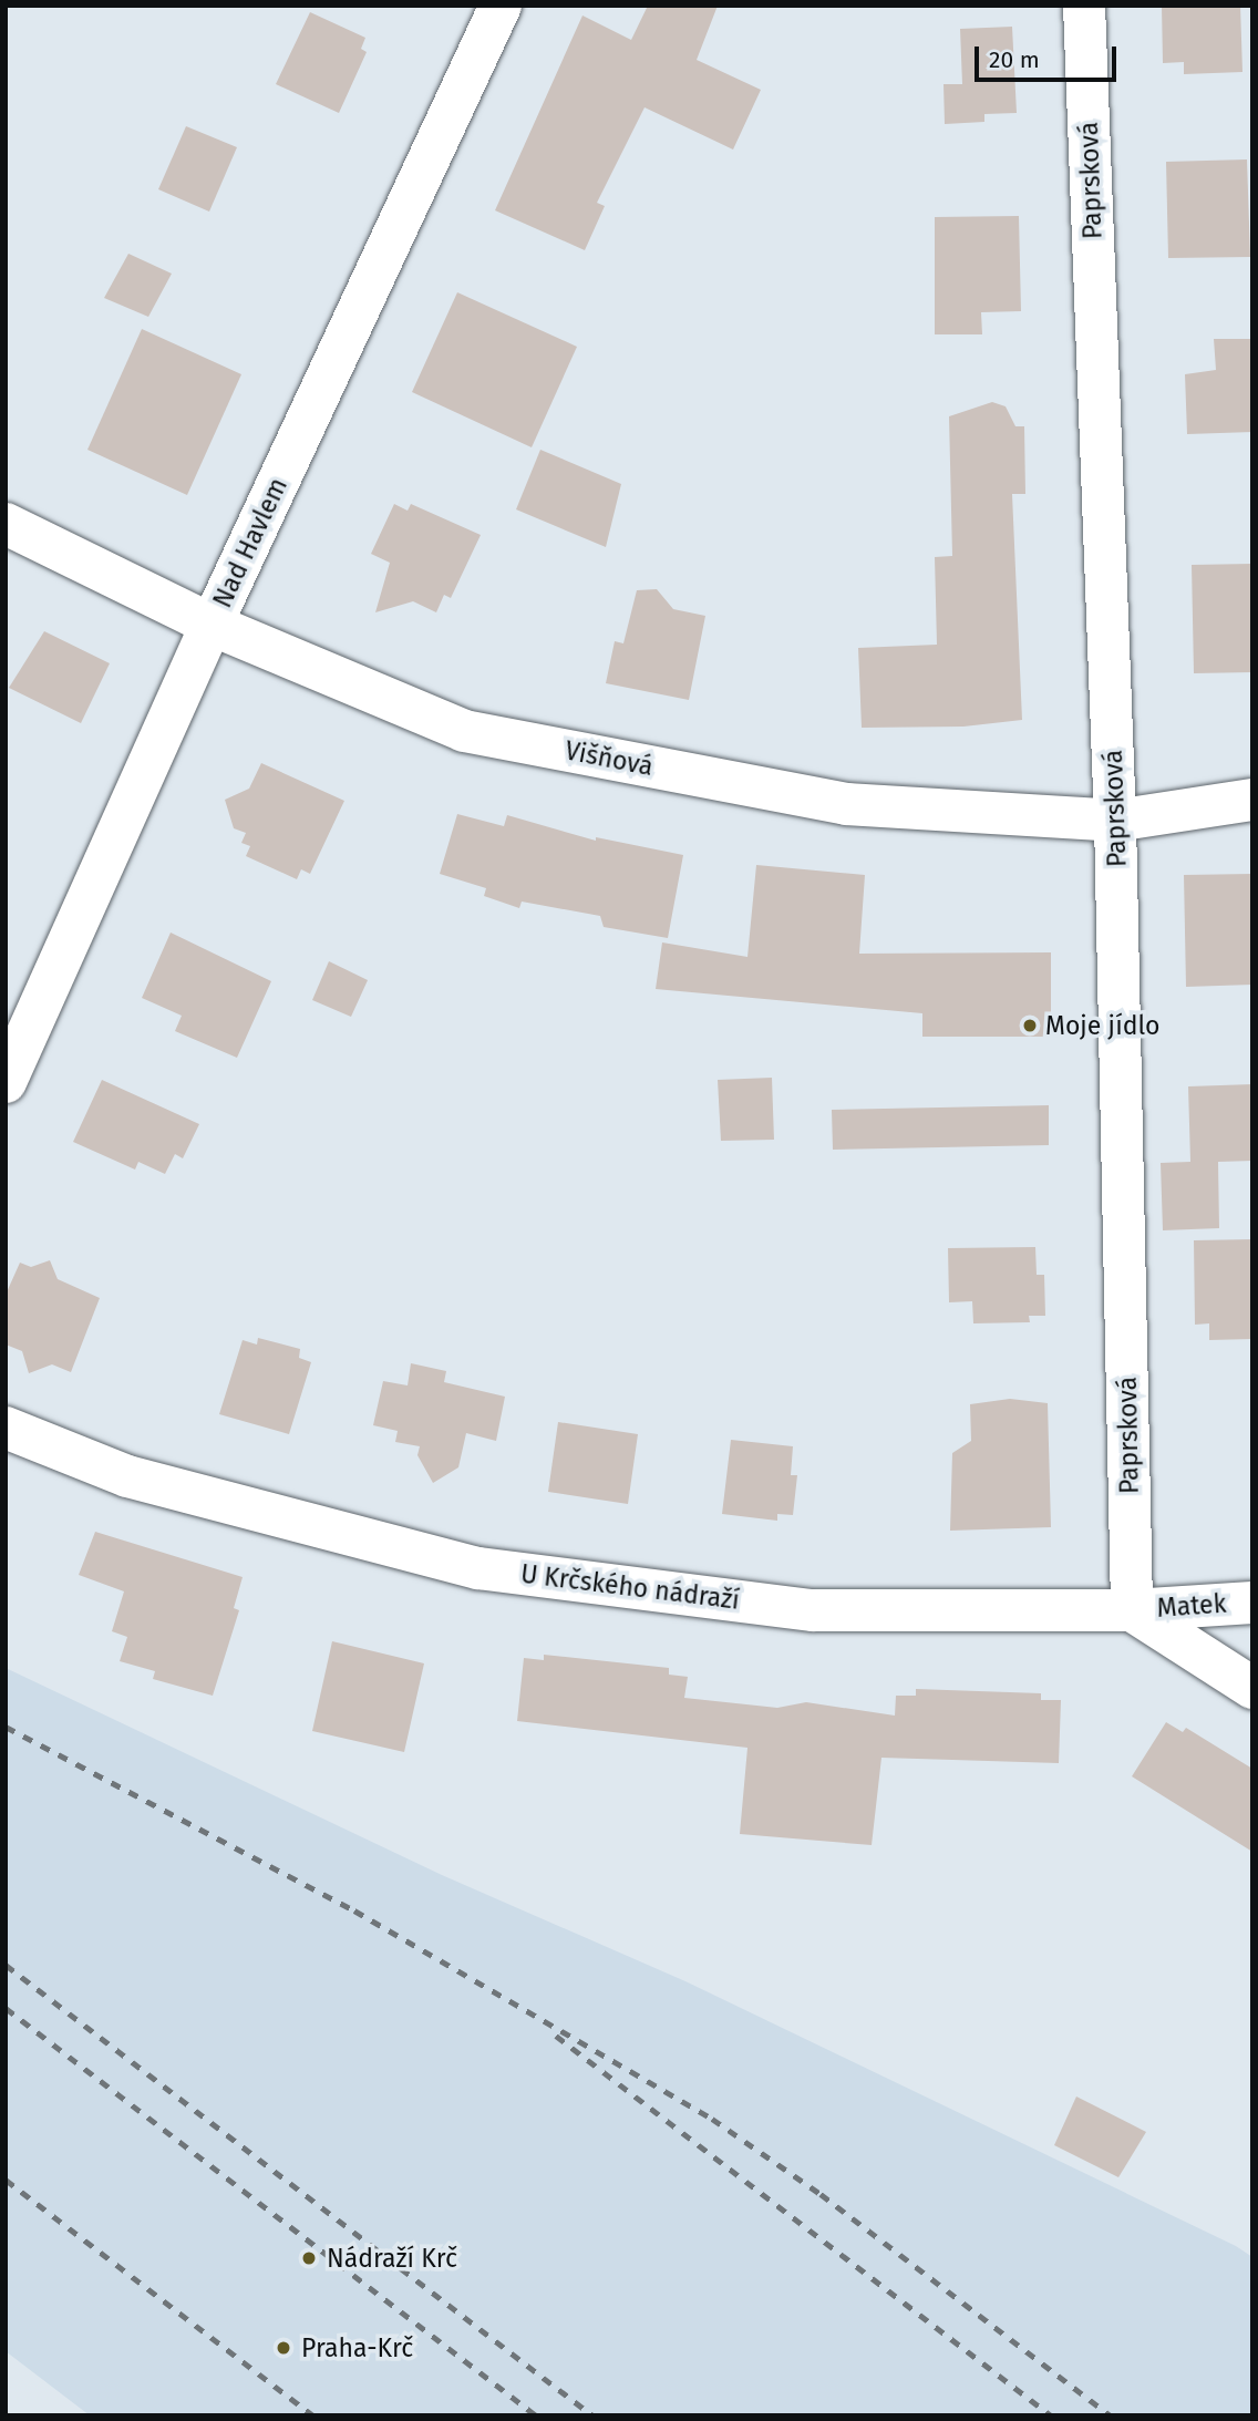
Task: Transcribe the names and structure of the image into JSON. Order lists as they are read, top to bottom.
{
  "streets": {
    "street": [
      "Paprsková",
      "Nad Havlem",
      "Višňová",
      "U Krčského nádraží",
      "Matek"
    ]
  },
  "crossings": [
    ["Paprsková", "Višňová"],
    ["Paprsková", "U Krčského nádraží"],
    ["Paprsková", "Matek"],
    ["Nad Havlem", "Višňová"],
    ["U Krčského nádraží", "Matek"]
  ],
  "places": ["Moje jídlo", "Nádraží Krč", "Praha-Krč"],
  "scale_bar": "20 m"
}
